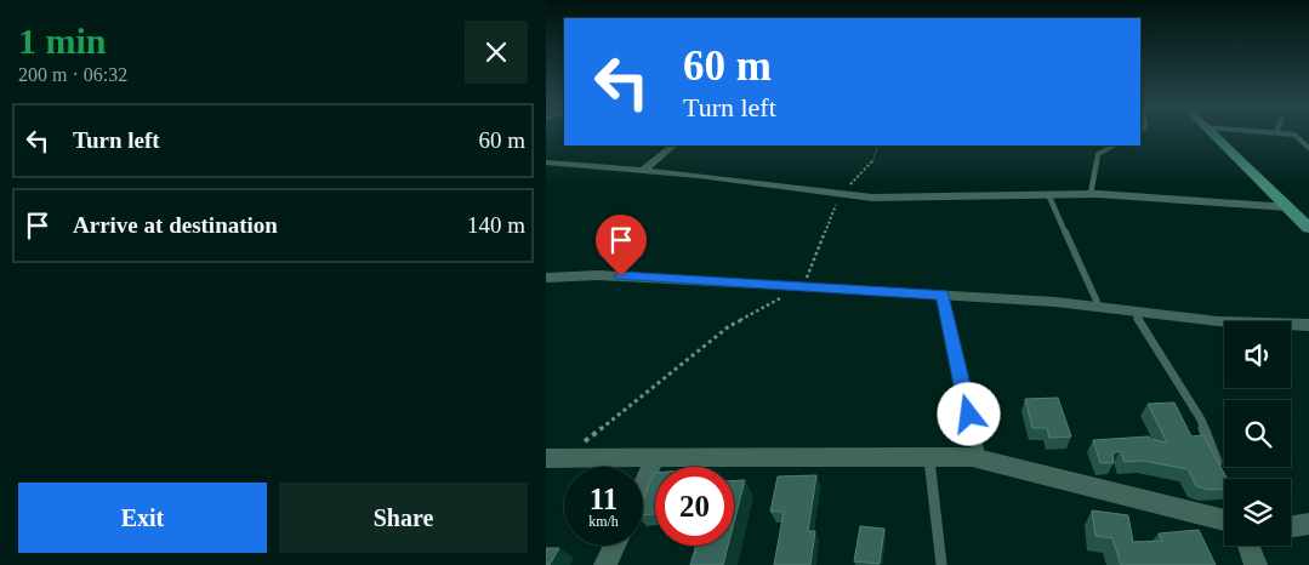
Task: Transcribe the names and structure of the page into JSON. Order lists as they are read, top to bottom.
{
  "page": {
    "heading": ["1 min", "200 m · 06:32"],
    "turn": ["60 m", "Turn left"],
    "list": [
      {
        "name": "Turn left",
        "value": "60 m"
      },
      {
        "name": "Arrive at destination",
        "value": "140 m"
      }
    ],
    "speed": "11 km/h",
    "limit": "20",
    "buttons": ["Exit", "Share"]
  }
}
